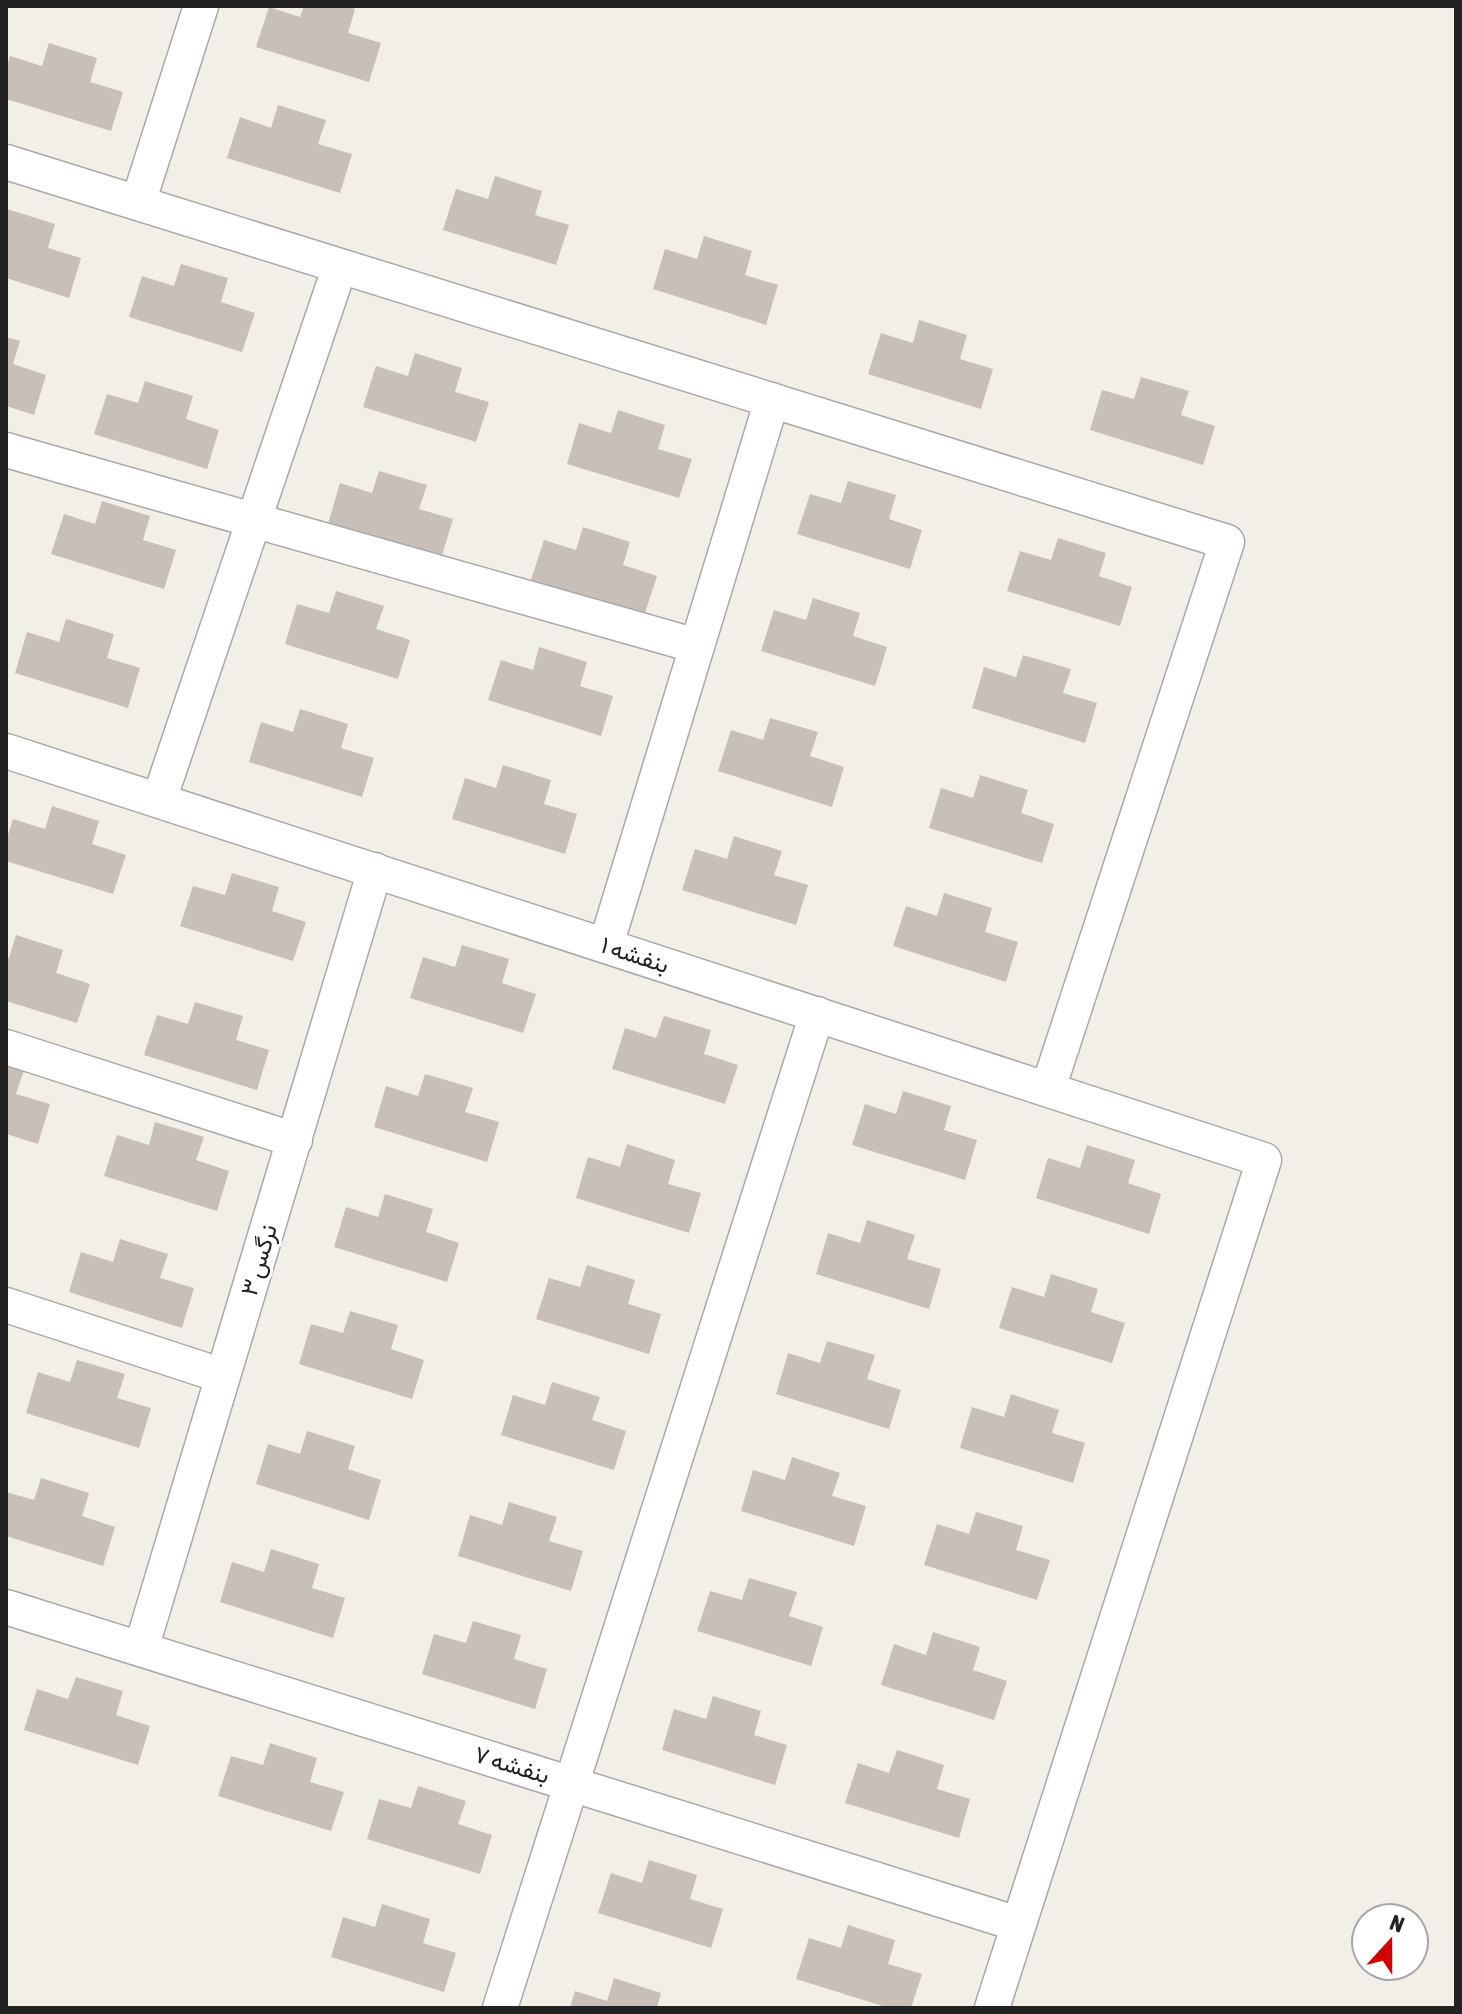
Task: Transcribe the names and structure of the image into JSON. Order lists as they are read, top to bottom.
{
  "streets": {
    "street": ["بنفشه ۱", "نرگس ۳", "بنفشه ۷"]
  },
  "crossings": [
    ["بنفشه ۱", "نرگس ۳"],
    ["بنفشه ۱", "بنفشه ۷"],
    ["نرگس ۳", "بنفشه ۷"]
  ],
  "north": "top"
}
